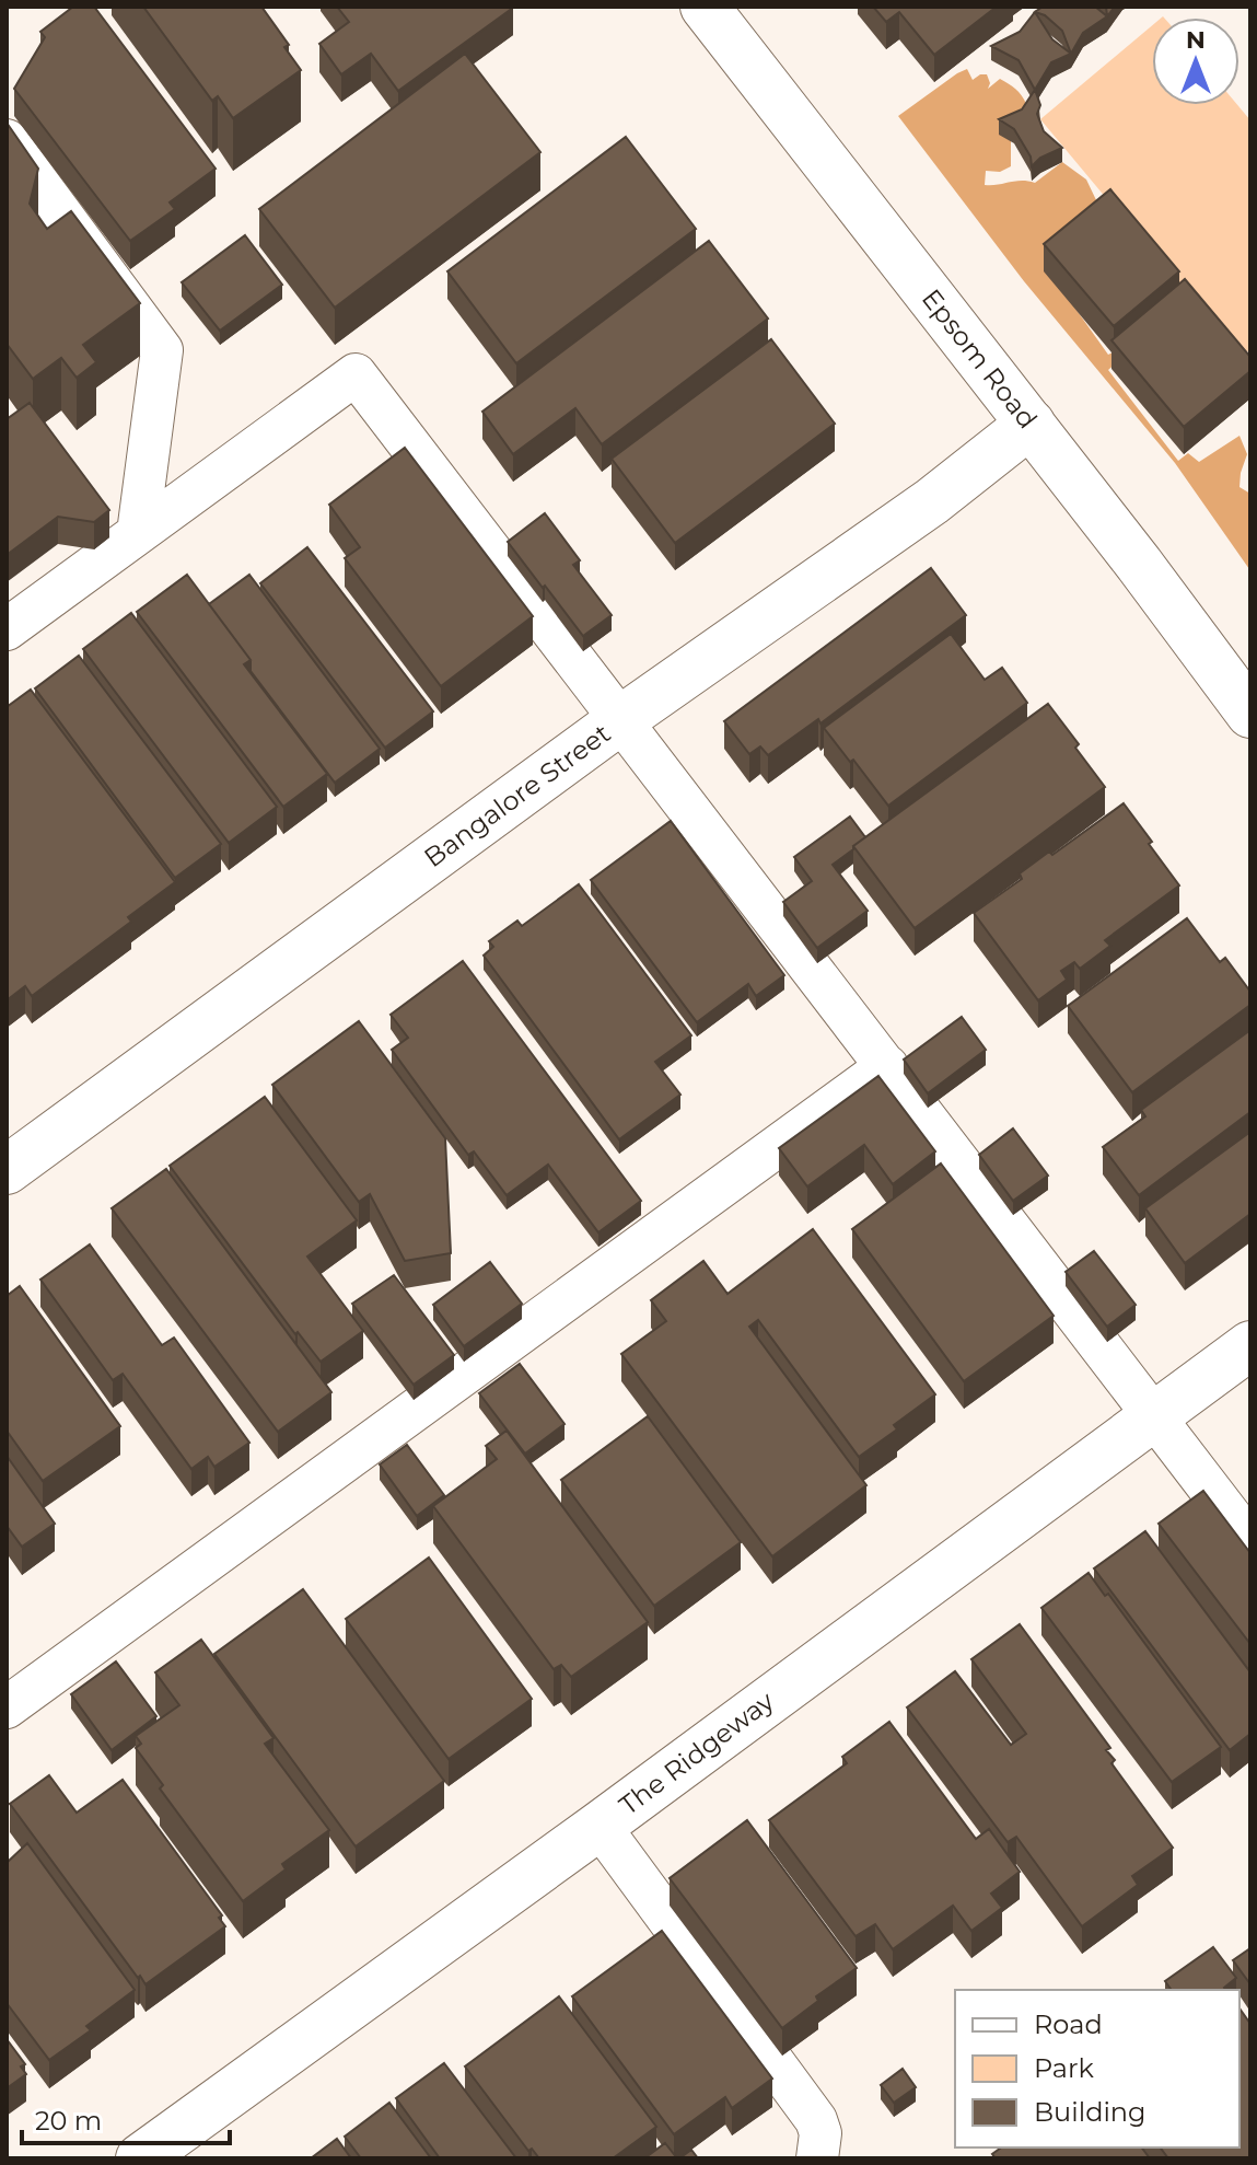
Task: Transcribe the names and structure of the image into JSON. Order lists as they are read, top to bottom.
{
  "streets": {
    "street": ["Epsom Road", "Bangalore Street", "The Ridgeway"]
  },
  "crossings": [
    ["Epsom Road", "Bangalore Street"]
  ],
  "legend": ["Road", "Park", "Building"],
  "scale_bar": "20 m",
  "north": "top"
}
